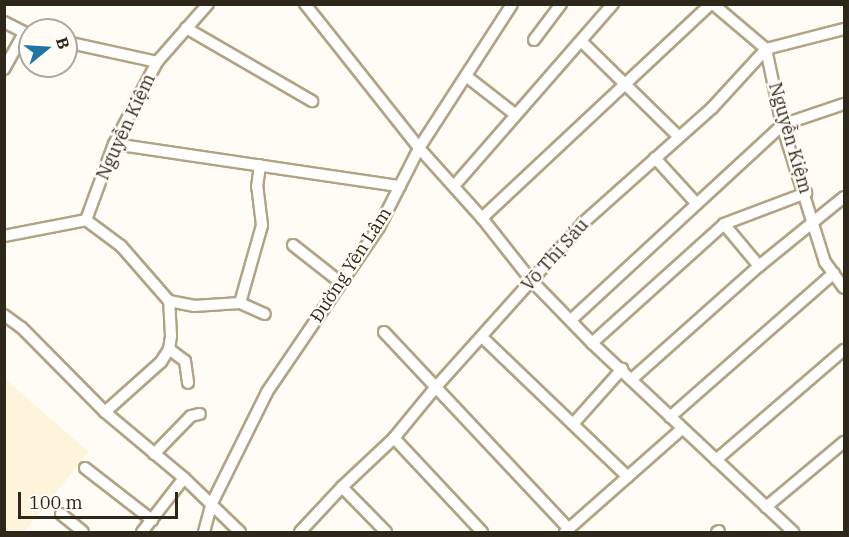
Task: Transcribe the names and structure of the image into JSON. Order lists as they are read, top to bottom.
{
  "streets": {
    "street": ["Nguyễn Kiệm", "Võ Thị Sáu", "Đường Yên Lâm"]
  },
  "crossings": [
    ["Nguyễn Kiệm", "Võ Thị Sáu"]
  ],
  "scale_bar": "100 m",
  "north": "right"
}
